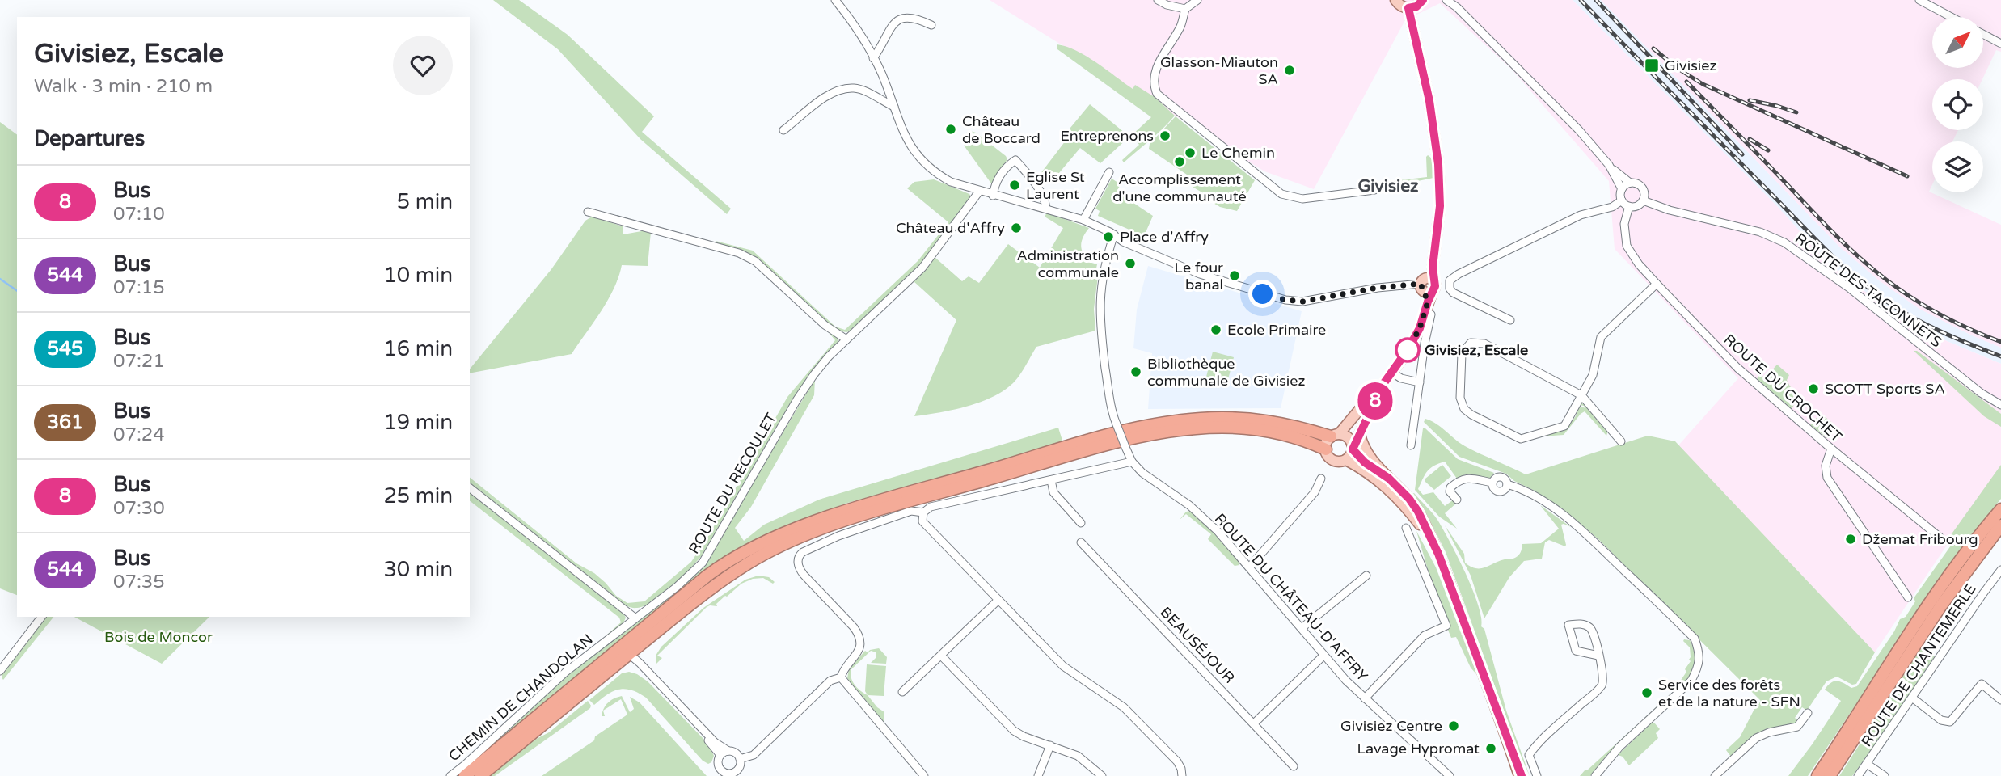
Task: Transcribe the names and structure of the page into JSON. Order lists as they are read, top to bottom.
{
  "streets": {
    "street": [
      "ROUTE DES TACONNETS",
      "ROUTE DU CROCHET",
      "ROUTE DU RECOULET",
      "ROUTE DU CHÂTEAU-D'AFFRY",
      "BEAUSÉJOUR",
      "ROUTE DE CHANTEMERLE",
      "CHEMIN DE CHANDOLAN"
    ]
  },
  "crossings": [
    ["ROUTE DES TACONNETS", "ROUTE DU CROCHET"],
    ["ROUTE DU RECOULET", "CHEMIN DE CHANDOLAN"]
  ],
  "districts": ["Givisiez"],
  "parks": ["Bois de Moncor"],
  "places": {
    "transit": ["Givisiez"],
    "other": [
      "Glasson-Miauton SA",
      "Château de Boccard",
      "Entreprenons",
      "Le Chemin",
      "Accomplissement d'une communauté",
      "Eglise St Laurent",
      "Château d'Affry",
      "Place d'Affry",
      "Administration communale",
      "Le four banal",
      "Ecole Primaire",
      "Givisiez, Escale",
      "Bibliothèque communale de Givisiez",
      "SCOTT Sports SA",
      "Džemat Fribourg",
      "Service des forêts et de la nature - SFN",
      "Givisiez Centre",
      "Lavage Hypromat"
    ]
  },
  "lines": ["bus line 8"],
  "north": "top right",
  "page": {
    "on_map": "8",
    "heading": [
      ["Givisiez, Escale", "Walk · 3 min · 210 m"],
      "Departures"
    ],
    "list": [
      {
        "mark": "8",
        "name": "Bus",
        "note": "07:10",
        "value": "5 min"
      },
      {
        "mark": "544",
        "name": "Bus",
        "note": "07:15",
        "value": "10 min"
      },
      {
        "mark": "545",
        "name": "Bus",
        "note": "07:21",
        "value": "16 min"
      },
      {
        "mark": "361",
        "name": "Bus",
        "note": "07:24",
        "value": "19 min"
      },
      {
        "mark": "8",
        "name": "Bus",
        "note": "07:30",
        "value": "25 min"
      },
      {
        "mark": "544",
        "name": "Bus",
        "note": "07:35",
        "value": "30 min"
      }
    ]
  }
}
